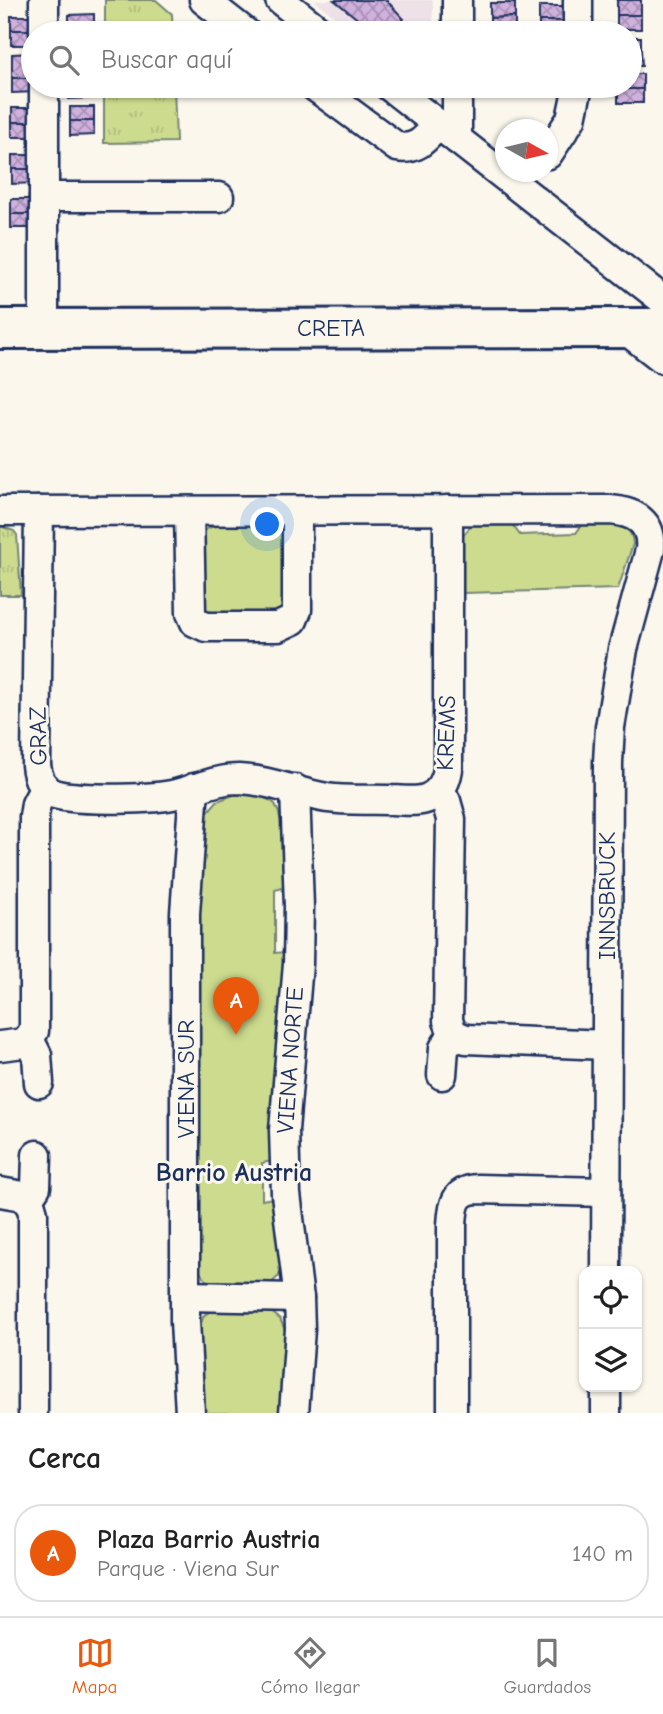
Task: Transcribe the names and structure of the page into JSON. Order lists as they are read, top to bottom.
{
  "streets": {
    "street": [
      "CRETA",
      "KREMS",
      "GRAZ",
      "INNSBRUCK",
      "VIENA NORTE",
      "VIENA SUR"
    ]
  },
  "crossings": [
    ["KREMS", "INNSBRUCK"]
  ],
  "districts": ["Barrio Austria"],
  "north": "right",
  "page": {
    "search": "Buscar aquí",
    "pins": "A",
    "heading": "Cerca",
    "list": [
      {
        "mark": "A",
        "name": "Plaza Barrio Austria",
        "note": "Parque · Viena Sur",
        "value": "140 m"
      }
    ],
    "nav": ["Mapa", "Cómo llegar", "Guardados"]
  }
}
